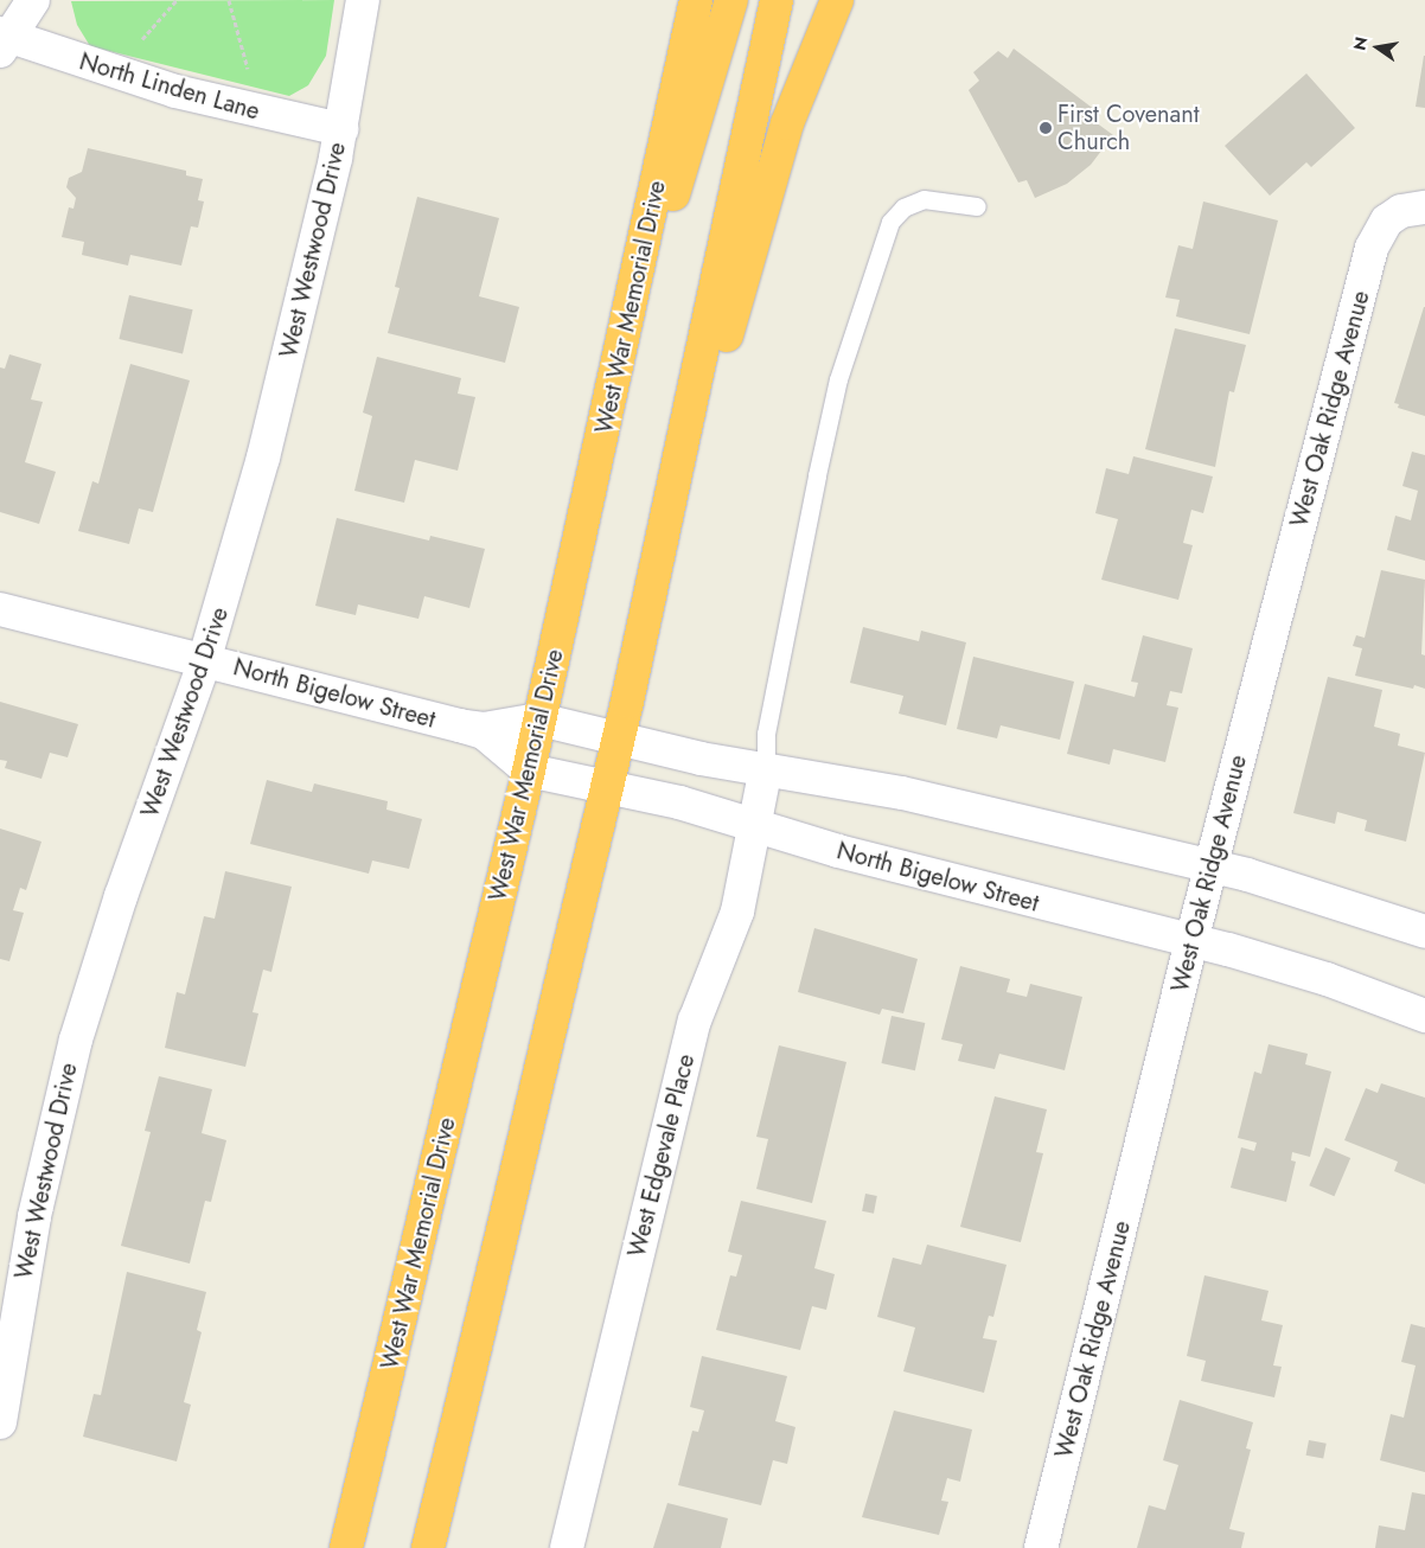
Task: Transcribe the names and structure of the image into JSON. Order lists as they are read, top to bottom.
{
  "streets": {
    "highway": ["West War Memorial Drive"],
    "street": [
      "North Linden Lane",
      "West Westwood Drive",
      "West Oak Ridge Avenue",
      "North Bigelow Street",
      "West Edgevale Place"
    ]
  },
  "crossings": [
    ["North Linden Lane", "West Westwood Drive"],
    ["West Westwood Drive", "North Bigelow Street"],
    ["West War Memorial Drive", "North Bigelow Street"],
    ["West Oak Ridge Avenue", "North Bigelow Street"],
    ["North Bigelow Street", "West Edgevale Place"]
  ],
  "places": ["First Covenant Church"],
  "north": "left"
}
